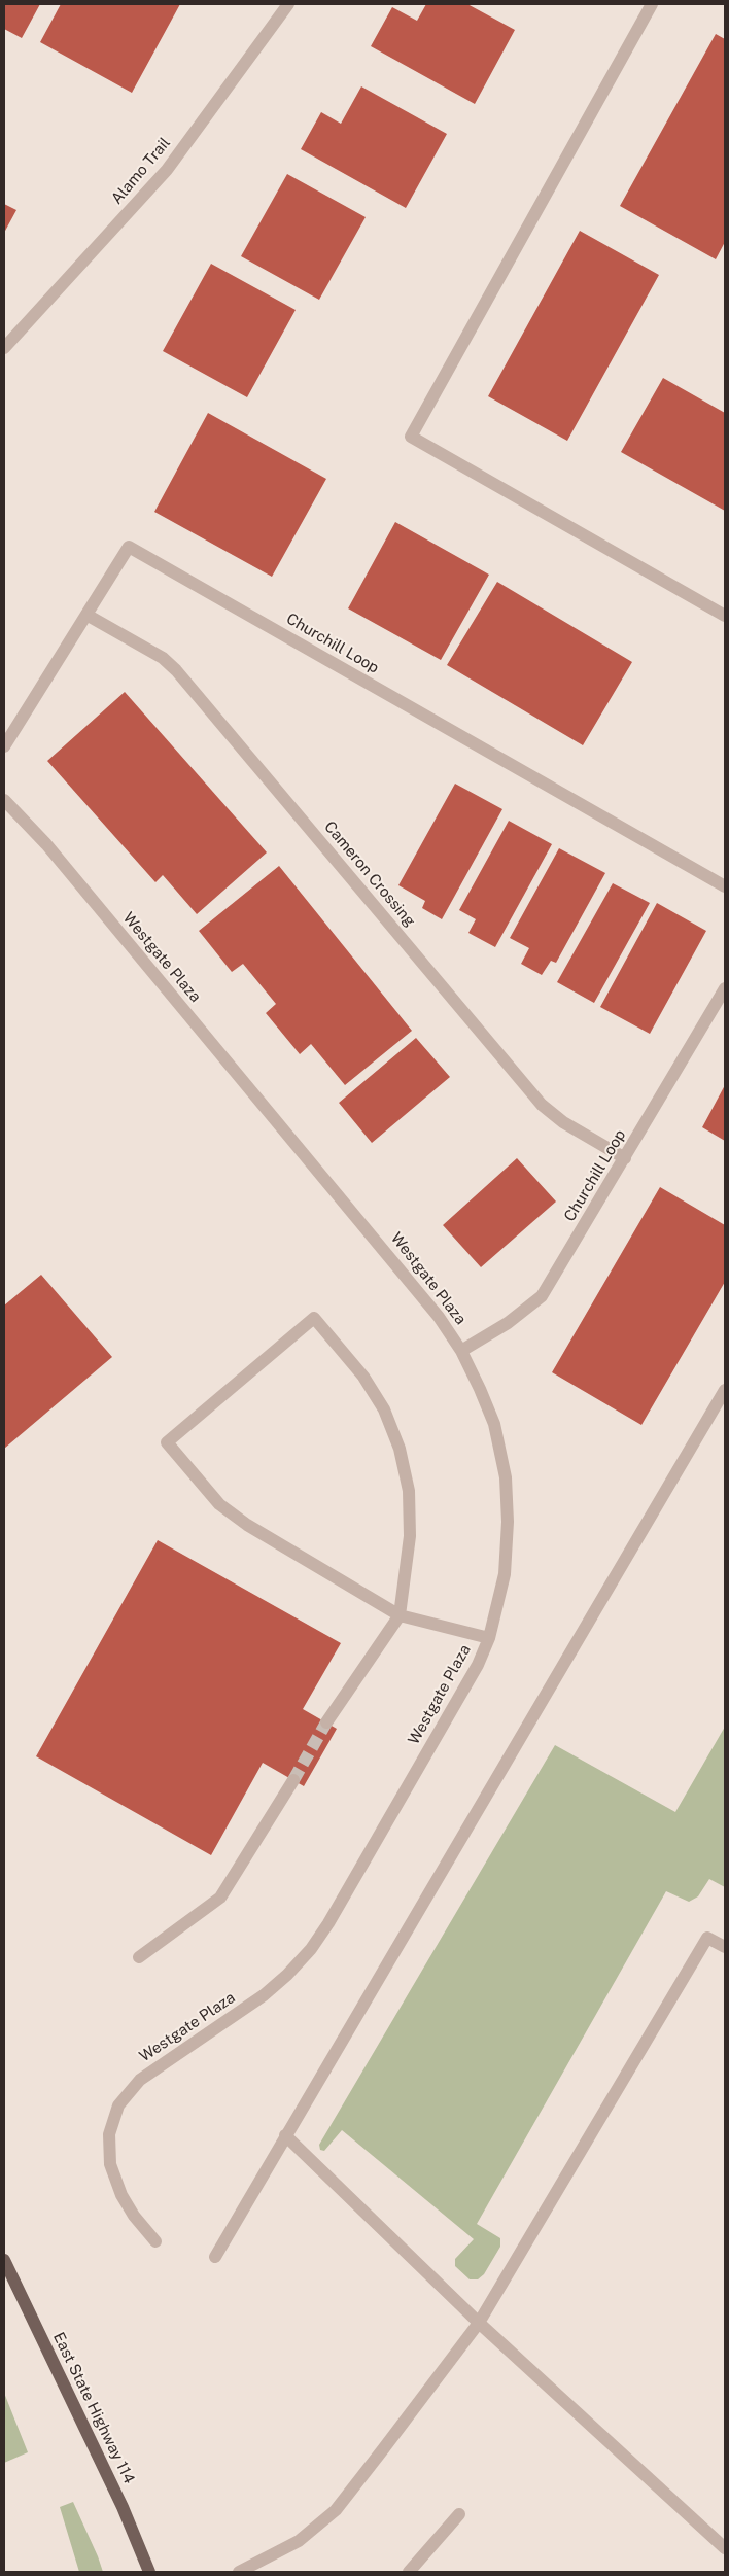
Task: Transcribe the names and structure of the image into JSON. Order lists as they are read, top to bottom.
{
  "streets": {
    "main road": ["East State Highway 114"],
    "street": [
      "Alamo Trail",
      "Churchill Loop",
      "Cameron Crossing",
      "Westgate Plaza"
    ]
  },
  "crossings": [
    ["Churchill Loop", "Cameron Crossing"],
    ["Churchill Loop", "Westgate Plaza"]
  ]
}
